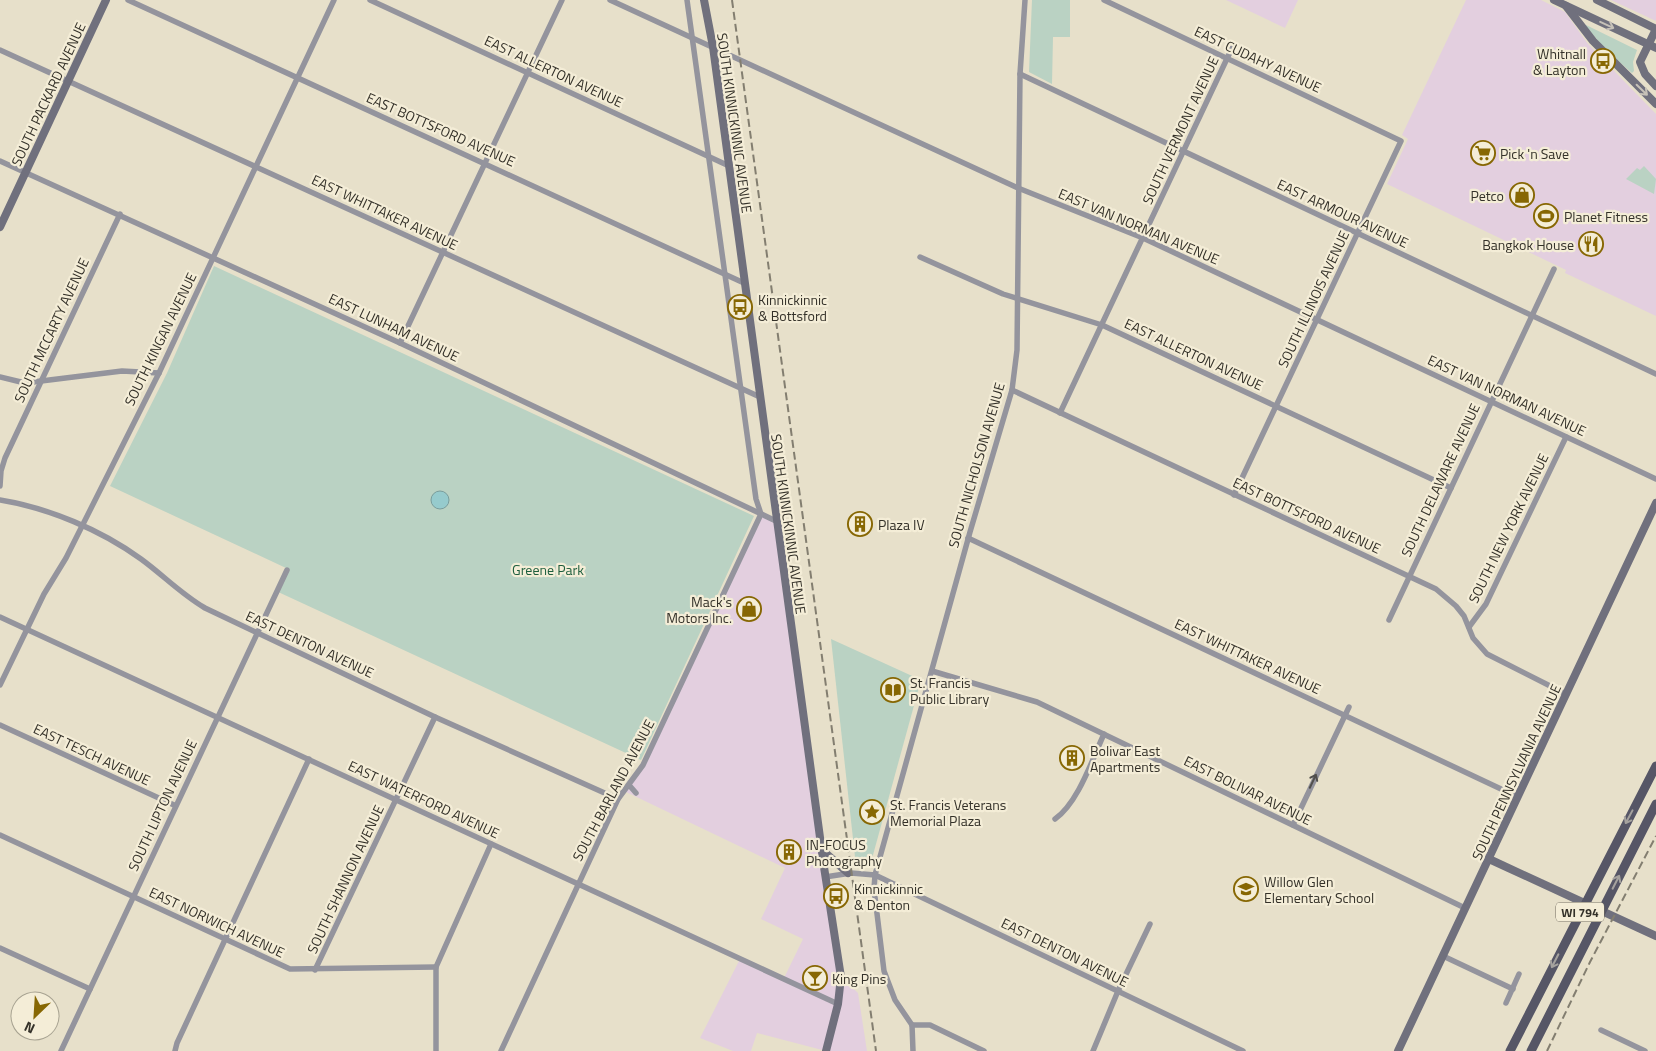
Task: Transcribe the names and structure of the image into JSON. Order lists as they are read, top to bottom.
{
  "streets": {
    "main road": ["WI 794"],
    "street": [
      "EAST CUDAHY AVENUE",
      "EAST ALLERTON AVENUE",
      "SOUTH PACKARD AVENUE",
      "SOUTH KINNICKINNIC AVENUE",
      "EAST BOTTSFORD AVENUE",
      "SOUTH VERMONT AVENUE",
      "EAST WHITTAKER AVENUE",
      "EAST ARMOUR AVENUE",
      "EAST VAN NORMAN AVENUE",
      "SOUTH ILLINOIS AVENUE",
      "EAST LUNHAM AVENUE",
      "SOUTH MCCARTY AVENUE",
      "SOUTH KINGAN AVENUE",
      "SOUTH NICHOLSON AVENUE",
      "SOUTH DELAWARE AVENUE",
      "SOUTH NEW YORK AVENUE",
      "EAST DENTON AVENUE",
      "EAST TESCH AVENUE",
      "SOUTH PENNSYLVANIA AVENUE",
      "SOUTH BARLAND AVENUE",
      "EAST BOLIVAR AVENUE",
      "EAST WATERFORD AVENUE",
      "SOUTH LIPTON AVENUE",
      "SOUTH SHANNON AVENUE",
      "EAST NORWICH AVENUE"
    ]
  },
  "crossings": [
    ["EAST CUDAHY AVENUE", "SOUTH VERMONT AVENUE"],
    ["EAST CUDAHY AVENUE", "SOUTH ILLINOIS AVENUE"],
    ["EAST ALLERTON AVENUE", "SOUTH KINNICKINNIC AVENUE"],
    ["EAST ALLERTON AVENUE", "SOUTH VERMONT AVENUE"],
    ["EAST ALLERTON AVENUE", "SOUTH ILLINOIS AVENUE"],
    ["EAST ALLERTON AVENUE", "SOUTH NICHOLSON AVENUE"],
    ["EAST ALLERTON AVENUE", "SOUTH DELAWARE AVENUE"],
    ["SOUTH PACKARD AVENUE", "EAST WHITTAKER AVENUE"],
    ["SOUTH PACKARD AVENUE", "EAST LUNHAM AVENUE"],
    ["SOUTH KINNICKINNIC AVENUE", "EAST BOTTSFORD AVENUE"],
    ["SOUTH KINNICKINNIC AVENUE", "EAST WHITTAKER AVENUE"],
    ["SOUTH KINNICKINNIC AVENUE", "EAST VAN NORMAN AVENUE"],
    ["SOUTH KINNICKINNIC AVENUE", "EAST LUNHAM AVENUE"],
    ["SOUTH KINNICKINNIC AVENUE", "SOUTH BARLAND AVENUE"],
    ["SOUTH KINNICKINNIC AVENUE", "EAST WATERFORD AVENUE"],
    ["EAST BOTTSFORD AVENUE", "SOUTH VERMONT AVENUE"],
    ["EAST BOTTSFORD AVENUE", "SOUTH ILLINOIS AVENUE"],
    ["EAST BOTTSFORD AVENUE", "SOUTH KINGAN AVENUE"],
    ["EAST BOTTSFORD AVENUE", "SOUTH NICHOLSON AVENUE"],
    ["EAST BOTTSFORD AVENUE", "SOUTH DELAWARE AVENUE"],
    ["EAST BOTTSFORD AVENUE", "SOUTH NEW YORK AVENUE"],
    ["EAST BOTTSFORD AVENUE", "SOUTH PENNSYLVANIA AVENUE"],
    ["SOUTH VERMONT AVENUE", "EAST ARMOUR AVENUE"],
    ["SOUTH VERMONT AVENUE", "EAST VAN NORMAN AVENUE"],
    ["EAST WHITTAKER AVENUE", "SOUTH KINGAN AVENUE"],
    ["EAST WHITTAKER AVENUE", "SOUTH NICHOLSON AVENUE"],
    ["EAST WHITTAKER AVENUE", "SOUTH PENNSYLVANIA AVENUE"],
    ["EAST ARMOUR AVENUE", "SOUTH ILLINOIS AVENUE"],
    ["EAST ARMOUR AVENUE", "SOUTH NICHOLSON AVENUE"],
    ["EAST ARMOUR AVENUE", "SOUTH DELAWARE AVENUE"],
    ["EAST VAN NORMAN AVENUE", "SOUTH ILLINOIS AVENUE"],
    ["EAST VAN NORMAN AVENUE", "SOUTH NICHOLSON AVENUE"],
    ["EAST VAN NORMAN AVENUE", "SOUTH DELAWARE AVENUE"],
    ["EAST VAN NORMAN AVENUE", "SOUTH NEW YORK AVENUE"],
    ["EAST LUNHAM AVENUE", "SOUTH MCCARTY AVENUE"],
    ["EAST LUNHAM AVENUE", "SOUTH KINGAN AVENUE"],
    ["EAST LUNHAM AVENUE", "SOUTH BARLAND AVENUE"],
    ["SOUTH KINGAN AVENUE", "EAST DENTON AVENUE"],
    ["SOUTH KINGAN AVENUE", "EAST WATERFORD AVENUE"],
    ["SOUTH NICHOLSON AVENUE", "EAST DENTON AVENUE"],
    ["SOUTH NICHOLSON AVENUE", "EAST BOLIVAR AVENUE"],
    ["EAST DENTON AVENUE", "SOUTH BARLAND AVENUE"],
    ["EAST DENTON AVENUE", "SOUTH LIPTON AVENUE"],
    ["EAST DENTON AVENUE", "SOUTH SHANNON AVENUE"],
    ["EAST TESCH AVENUE", "SOUTH LIPTON AVENUE"],
    ["SOUTH PENNSYLVANIA AVENUE", "EAST BOLIVAR AVENUE"],
    ["SOUTH BARLAND AVENUE", "EAST WATERFORD AVENUE"],
    ["EAST WATERFORD AVENUE", "SOUTH LIPTON AVENUE"],
    ["EAST WATERFORD AVENUE", "SOUTH SHANNON AVENUE"],
    ["SOUTH LIPTON AVENUE", "EAST NORWICH AVENUE"],
    ["SOUTH SHANNON AVENUE", "EAST NORWICH AVENUE"]
  ],
  "parks": ["Greene Park"],
  "places": {
    "bus stop": ["Whitnall & Layton", "Kinnickinnic & Bottsford", "Kinnickinnic & Denton"],
    "supermarket": ["Pick 'n Save"],
    "shop": ["Petco", "Mack's Motors Inc."],
    "sports": ["Planet Fitness"],
    "restaurant": ["Bangkok House"],
    "building": ["Plaza IV", "Bolivar East Apartments", "IN-FOCUS Photography"],
    "library": ["St. Francis Public Library"],
    "place": ["St. Francis Veterans Memorial Plaza"],
    "school or university": ["Willow Glen Elementary School"],
    "bar": ["King Pins"]
  },
  "north": "bottom left"
}
